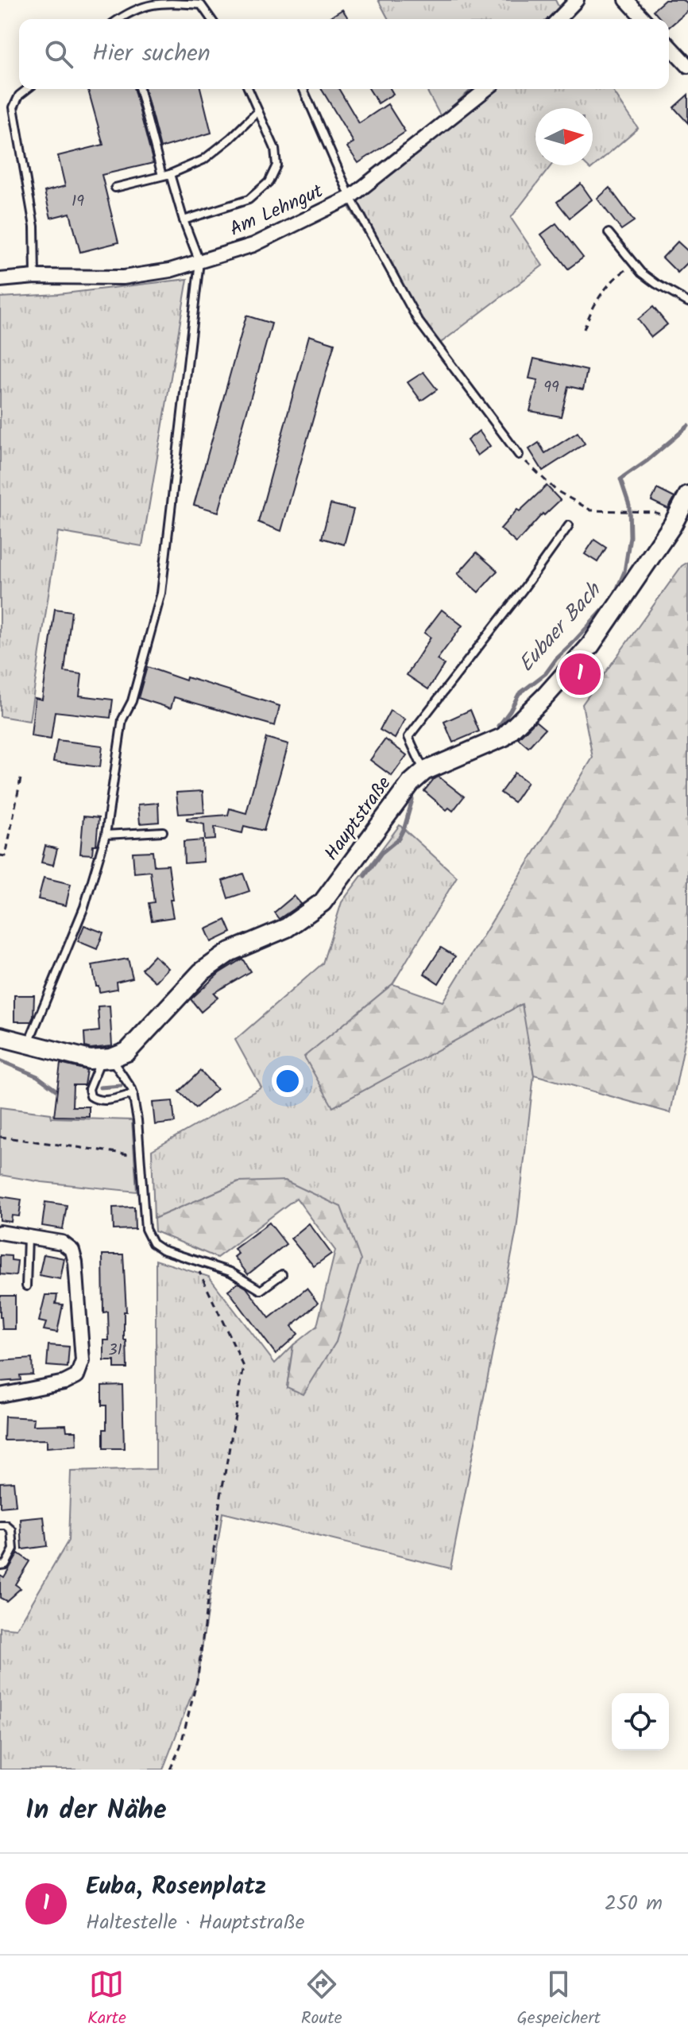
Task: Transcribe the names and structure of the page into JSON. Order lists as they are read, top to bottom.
{
  "streets": {
    "street": ["Am Lehngut", "Hauptstraße"]
  },
  "water": ["Eubaer Bach"],
  "house_numbers": ["19", "99", "31"],
  "north": "right",
  "page": {
    "search": "Hier suchen",
    "pins": "1",
    "heading": "In der Nähe",
    "list": [
      {
        "mark": "1",
        "name": "Euba, Rosenplatz",
        "note": "Haltestelle · Hauptstraße",
        "value": "250 m"
      }
    ],
    "nav": ["Karte", "Route", "Gespeichert"]
  }
}
